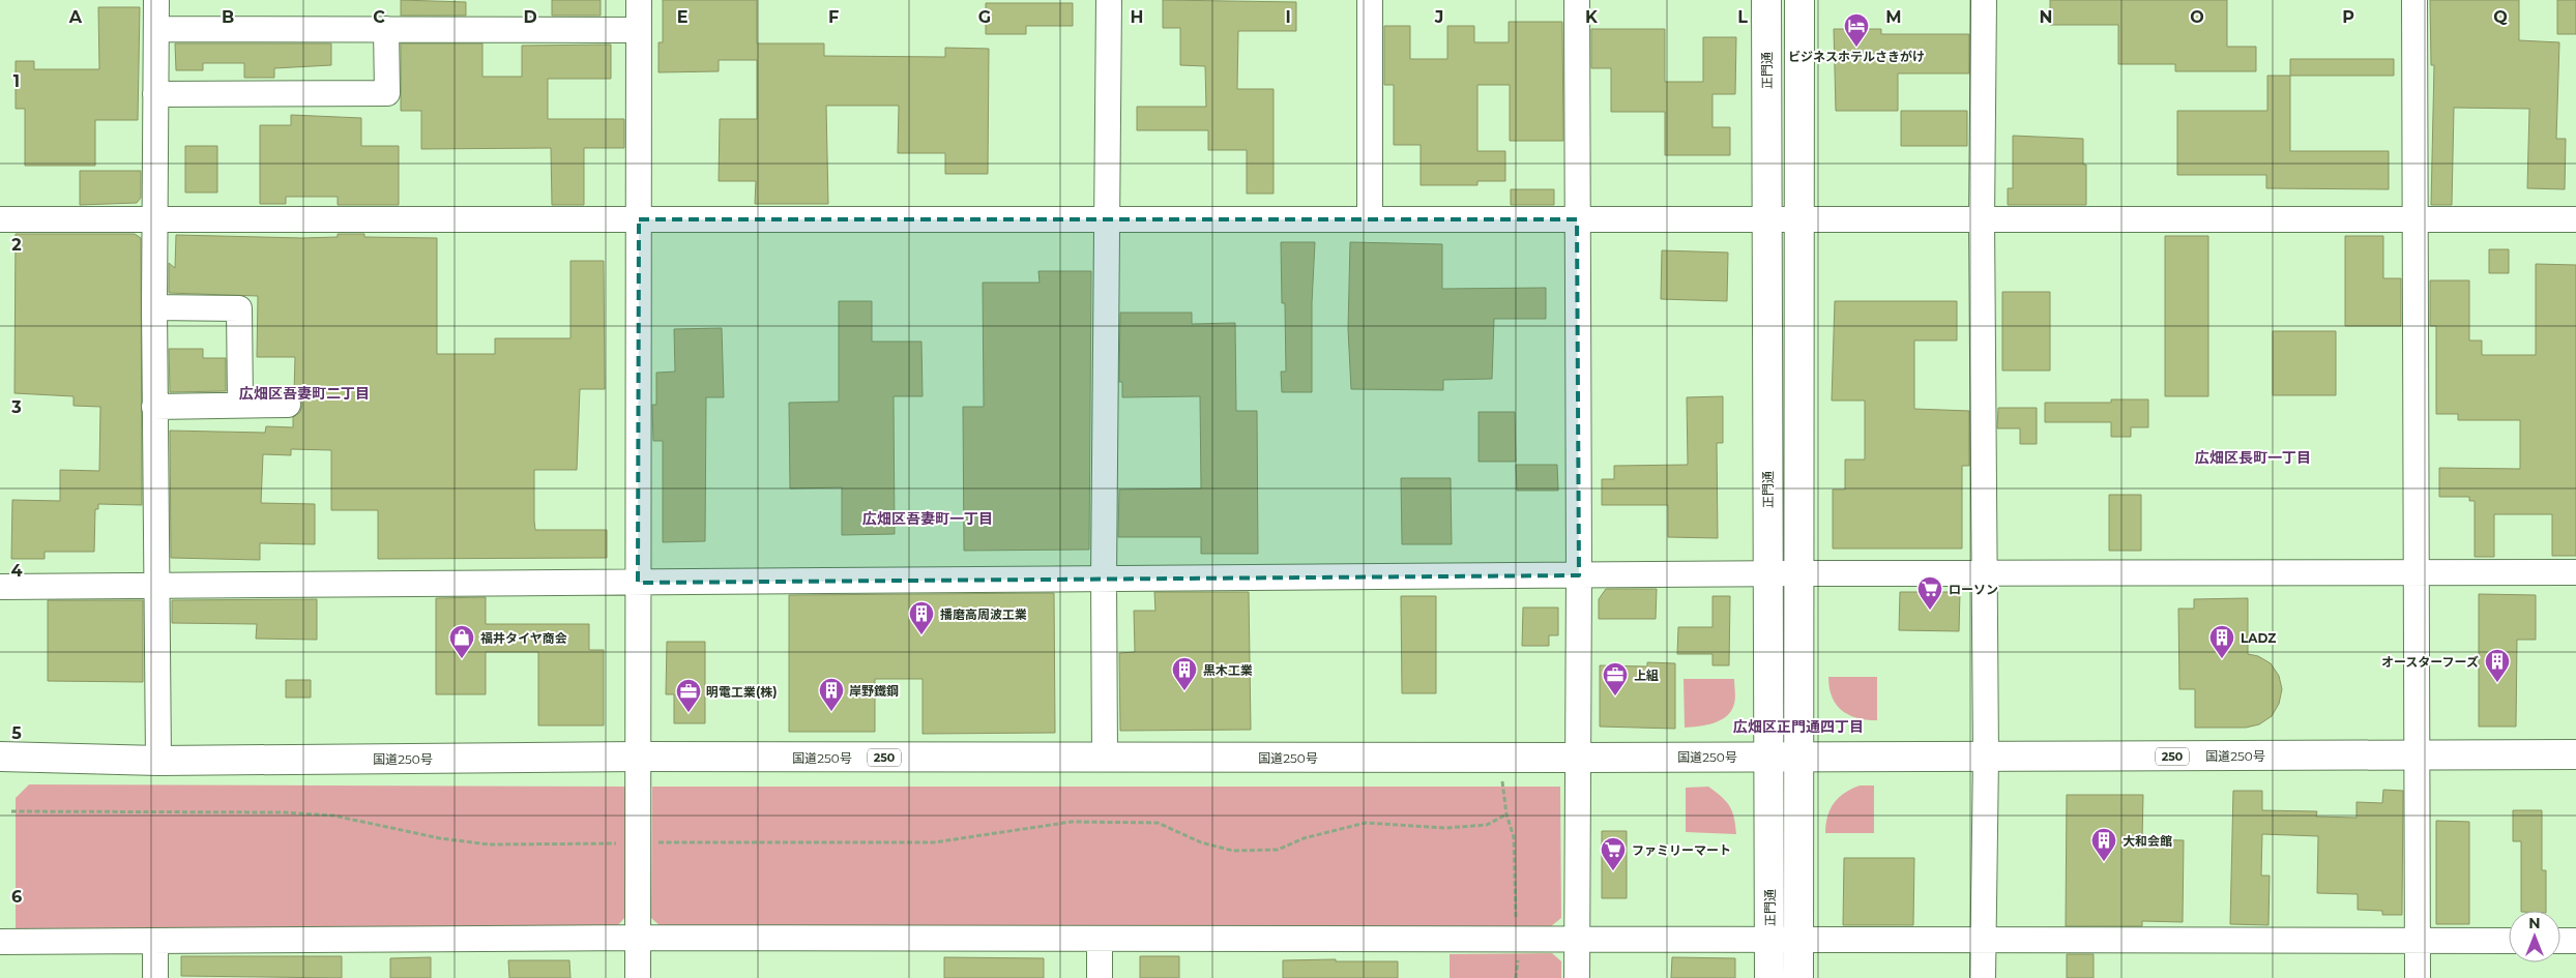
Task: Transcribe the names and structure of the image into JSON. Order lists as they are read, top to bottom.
{
  "streets": {
    "main road": ["正門通", "国道250号", "250"]
  },
  "crossings": [
    ["正門通", "国道250号"]
  ],
  "districts": [
    "広畑区吾妻町二丁目",
    "広畑区長町一丁目",
    "広畑区吾妻町一丁目",
    "広畑区正門通四丁目"
  ],
  "places": {
    "hotel": ["ビジネスホテルさきがけ"],
    "supermarket": ["ローソン", "ファミリーマート"],
    "building": [
      "播磨高周波工業",
      "LADZ",
      "オースターフーズ",
      "黒木工業",
      "岸野鐵鋼",
      "大和会館"
    ],
    "shop": ["福井タイヤ商会"],
    "office": ["上組", "明電工業(株)"]
  },
  "north": "top",
  "grid": {
    "columns": [
      "A",
      "B",
      "C",
      "D",
      "E",
      "F",
      "G",
      "H",
      "I",
      "J",
      "K",
      "L",
      "M",
      "N",
      "O",
      "P",
      "Q"
    ],
    "rows": [
      "1",
      "2",
      "3",
      "4",
      "5",
      "6"
    ]
  }
}
